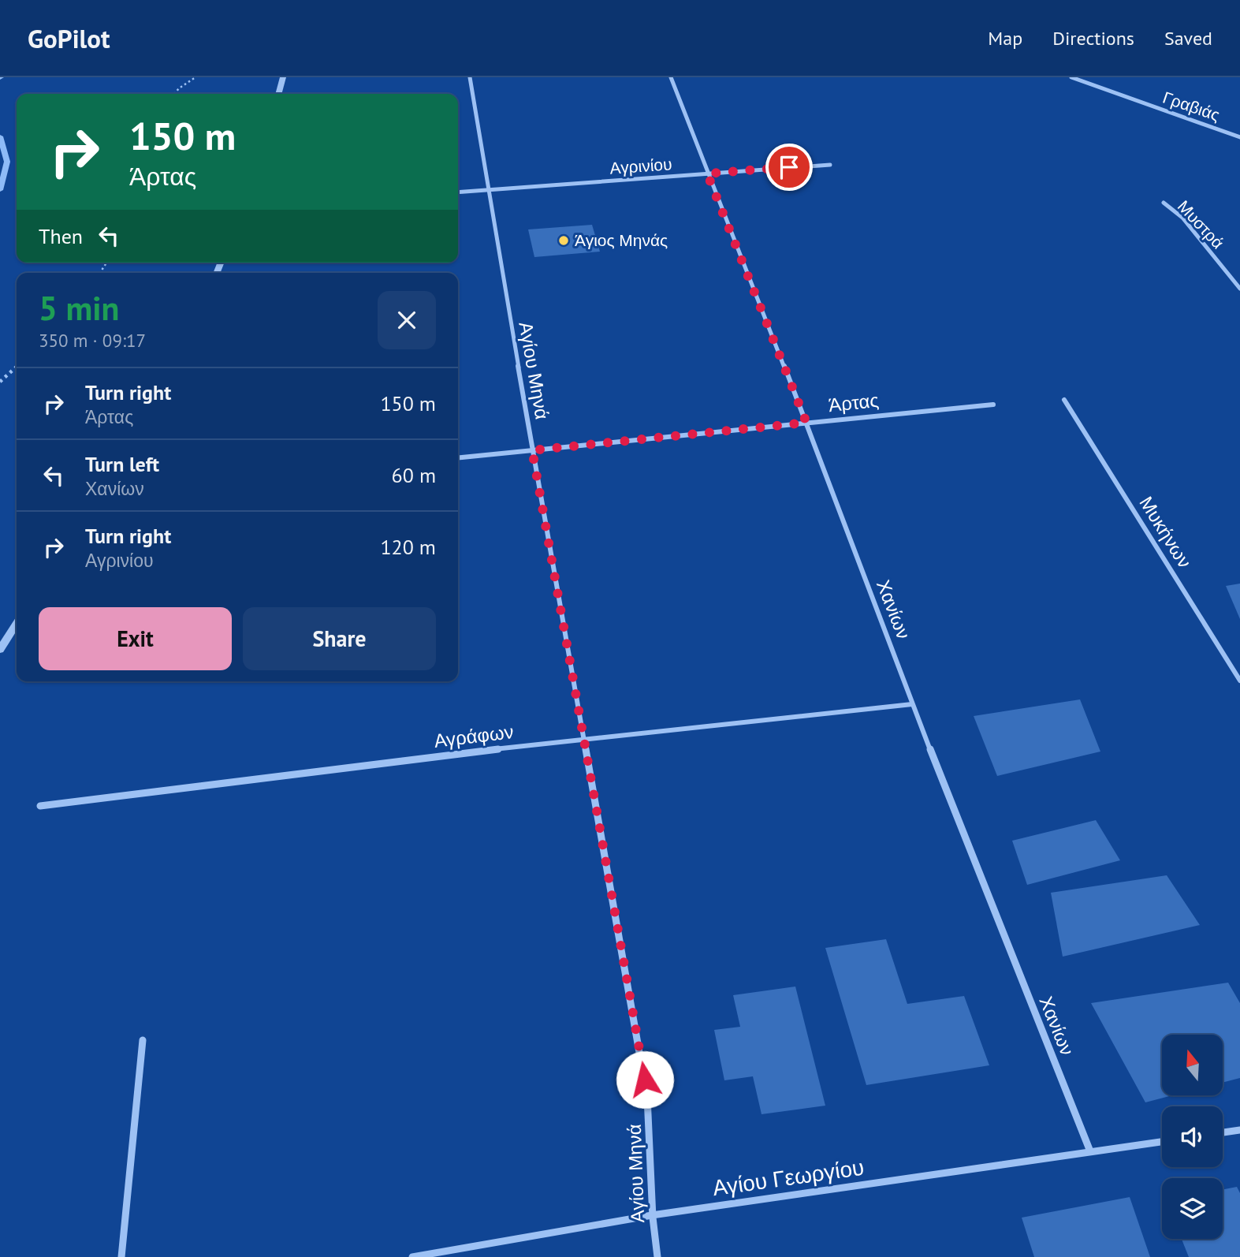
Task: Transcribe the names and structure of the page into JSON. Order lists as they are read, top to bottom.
{
  "streets": {
    "street": [
      "Γραβιάς",
      "Αγρινίου",
      "Μυστρά",
      "Αγίου Μηνά",
      "Άρτας",
      "Μυκήνων",
      "Χανίων",
      "Αγράφων",
      "Αγίου Γεωργίου"
    ]
  },
  "crossings": [
    ["Αγρινίου", "Αγίου Μηνά"],
    ["Αγρινίου", "Χανίων"],
    ["Αγίου Μηνά", "Άρτας"],
    ["Αγίου Μηνά", "Αγράφων"],
    ["Αγίου Μηνά", "Αγίου Γεωργίου"],
    ["Άρτας", "Χανίων"],
    ["Χανίων", "Αγράφων"],
    ["Χανίων", "Αγίου Γεωργίου"]
  ],
  "places": ["Άγιος Μηνάς"],
  "north": "top",
  "page": {
    "header": "GoPilot",
    "nav": ["Map", "Directions", "Saved"],
    "turn": ["150 m", "Άρτας"],
    "then": "Then",
    "heading": ["5 min", "350 m · 09:17"],
    "list": [
      {
        "name": "Turn right",
        "note": "Άρτας",
        "value": "150 m"
      },
      {
        "name": "Turn left",
        "note": "Χανίων",
        "value": "60 m"
      },
      {
        "name": "Turn right",
        "note": "Αγρινίου",
        "value": "120 m"
      }
    ],
    "buttons": ["Exit", "Share"]
  }
}
